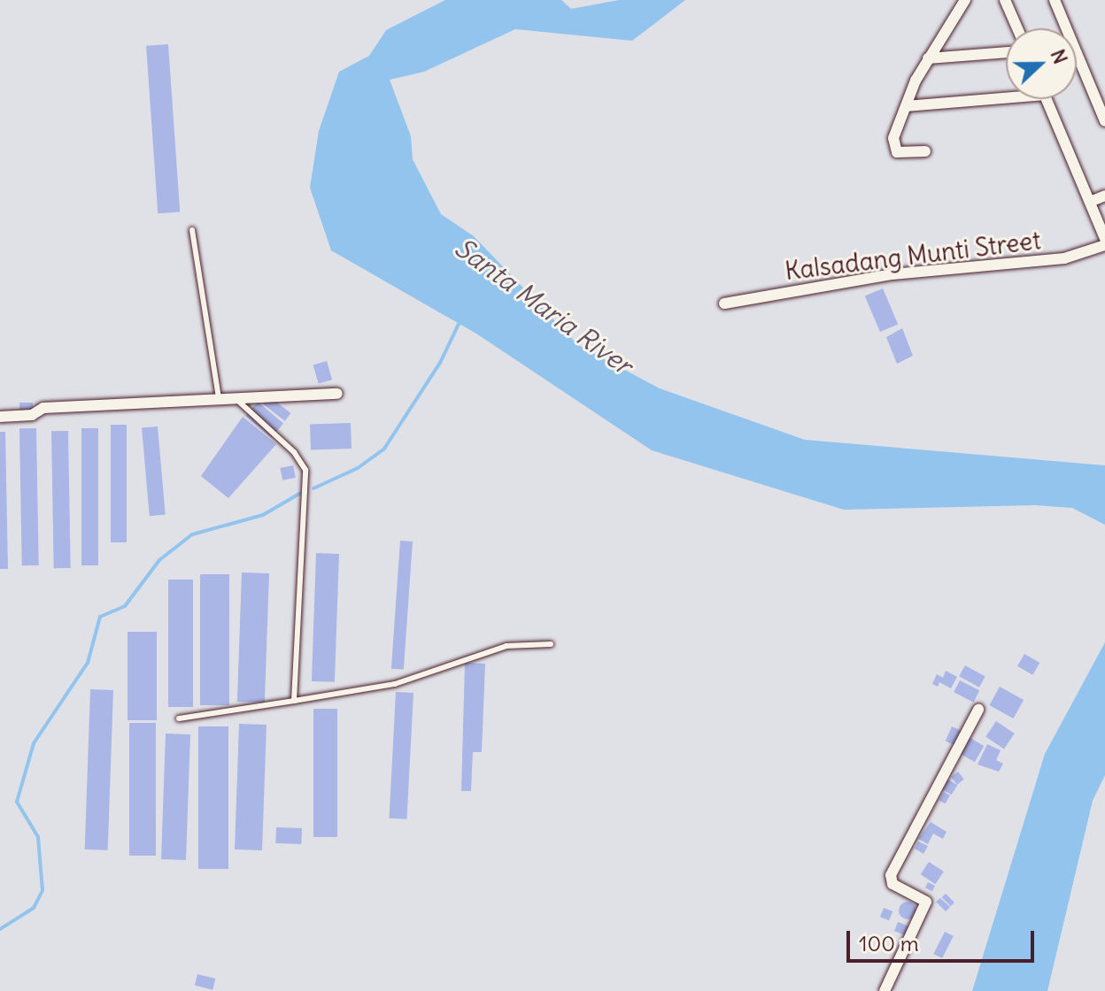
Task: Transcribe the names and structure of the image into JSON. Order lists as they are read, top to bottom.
{
  "streets": {
    "street": ["Kalsadang Munti Street"]
  },
  "water": ["Santa Maria River"],
  "scale_bar": "100 m",
  "north": "right"
}
